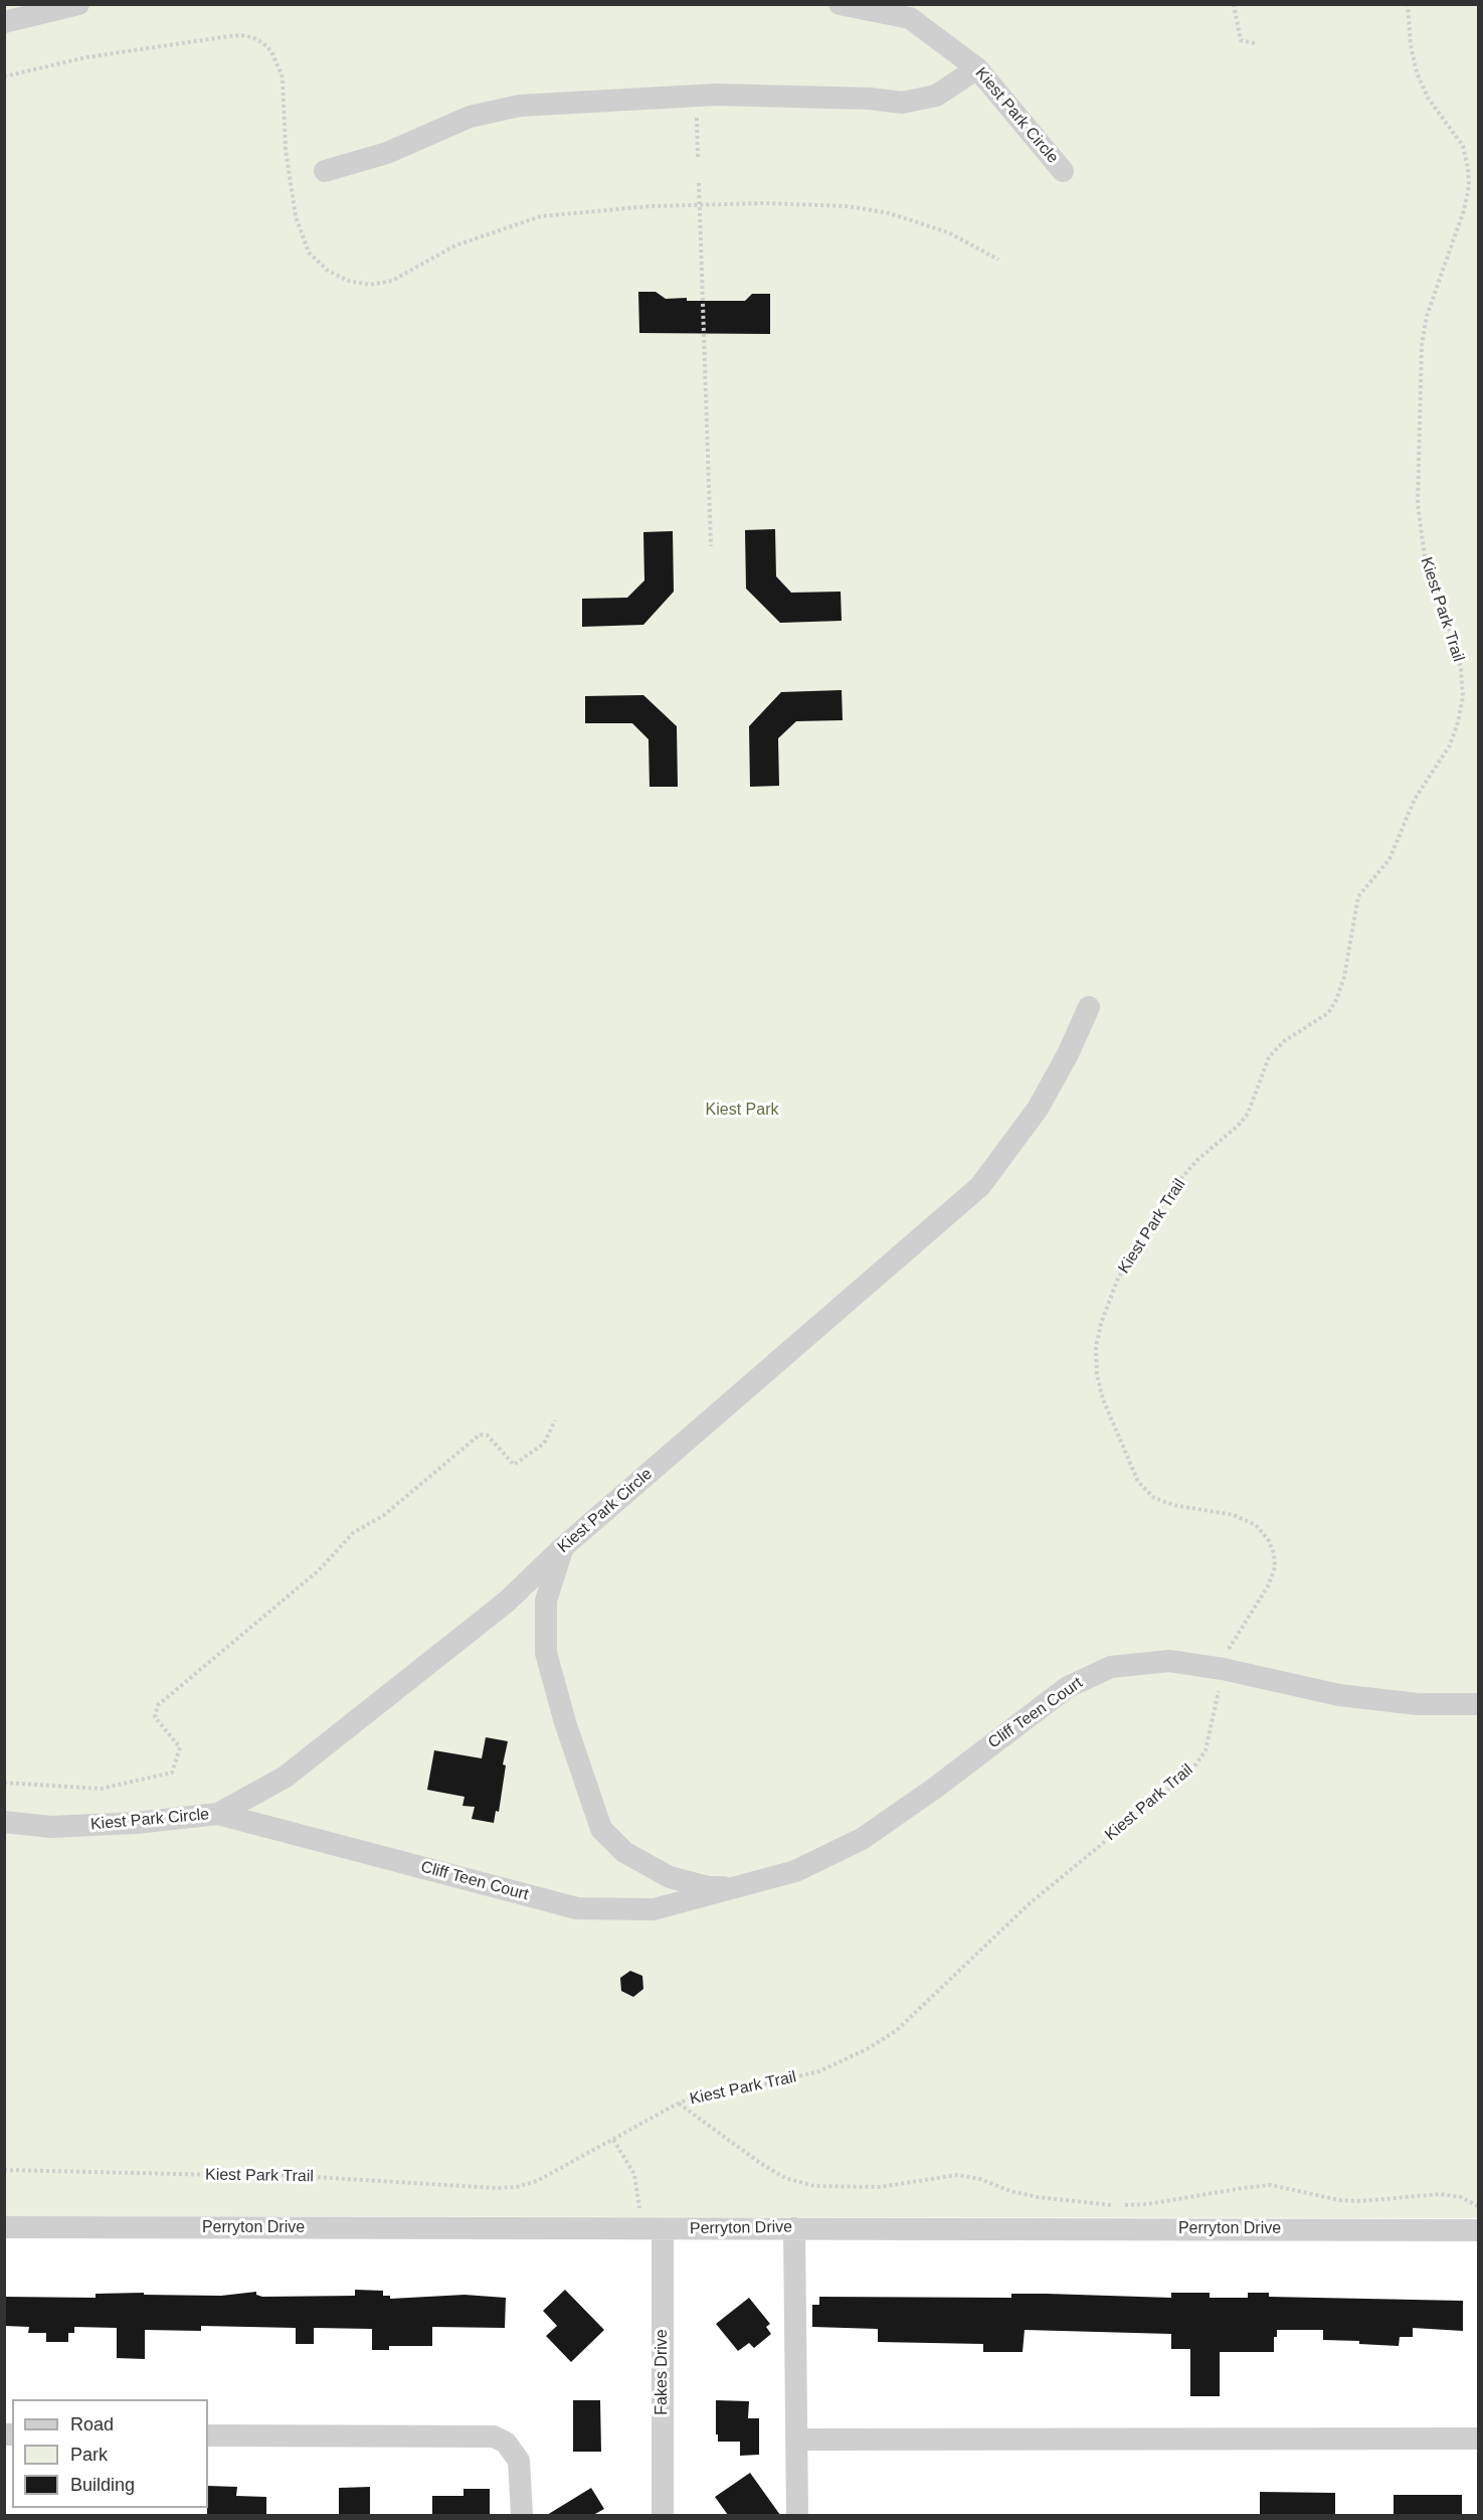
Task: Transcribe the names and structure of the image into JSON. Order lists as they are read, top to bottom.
{
  "streets": {
    "street": [
      "Kiest Park Circle",
      "Cliff Teen Court",
      "Perryton Drive",
      "Fakes Drive"
    ],
    "path": ["Kiest Park Trail"]
  },
  "crossings": [
    ["Kiest Park Circle", "Cliff Teen Court"],
    ["Perryton Drive", "Fakes Drive"]
  ],
  "parks": ["Kiest Park"],
  "legend": ["Road", "Park", "Building"]
}
